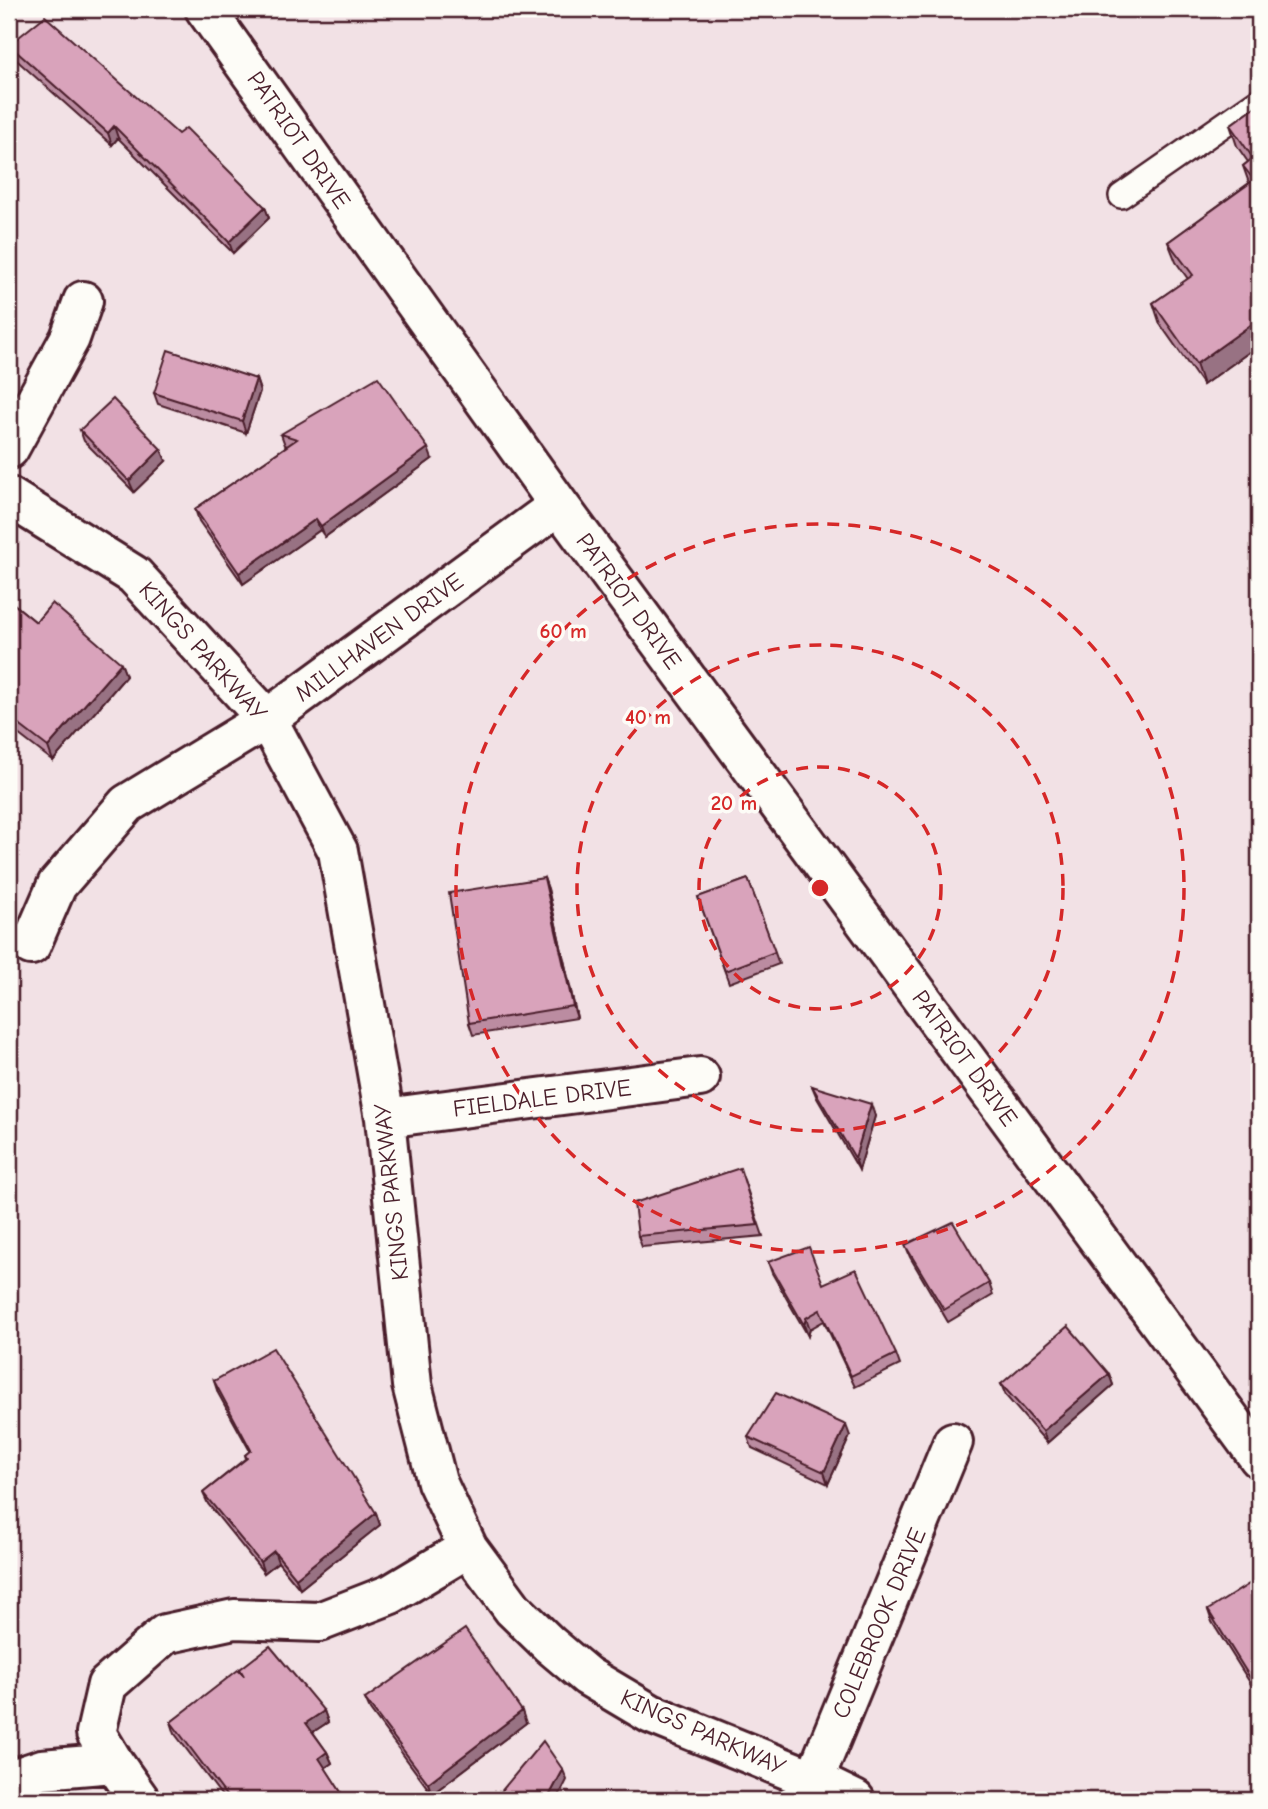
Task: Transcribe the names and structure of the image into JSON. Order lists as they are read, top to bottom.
{
  "streets": {
    "street": [
      "PATRIOT DRIVE",
      "MILLHAVEN DRIVE",
      "KINGS PARKWAY",
      "FIELDALE DRIVE",
      "COLEBROOK DRIVE"
    ]
  },
  "crossings": [
    ["PATRIOT DRIVE", "MILLHAVEN DRIVE"],
    ["MILLHAVEN DRIVE", "KINGS PARKWAY"],
    ["KINGS PARKWAY", "FIELDALE DRIVE"],
    ["KINGS PARKWAY", "COLEBROOK DRIVE"]
  ],
  "rings": ["60 m", "40 m", "20 m"]
}
